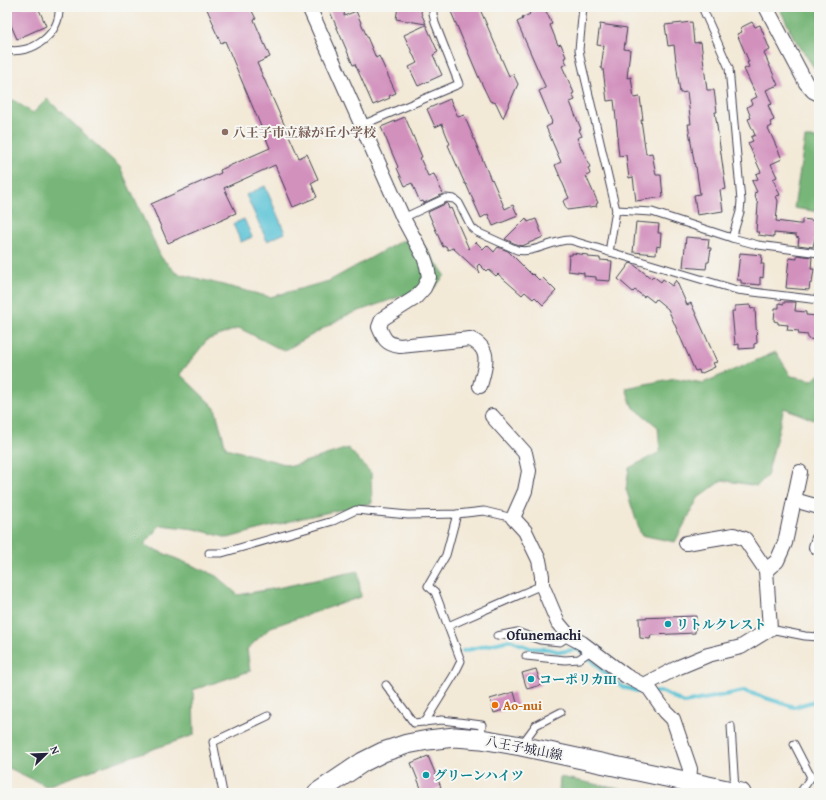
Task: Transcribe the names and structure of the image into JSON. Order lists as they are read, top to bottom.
{
  "streets": {
    "main road": ["八王子城山線"]
  },
  "districts": ["Ofunemachi"],
  "places": [
    "八王子市立緑が丘小学校",
    "リトルクレスト",
    "コーポリカⅢ",
    "Ao-nui",
    "グリーンハイツ"
  ],
  "north": "top right"
}
